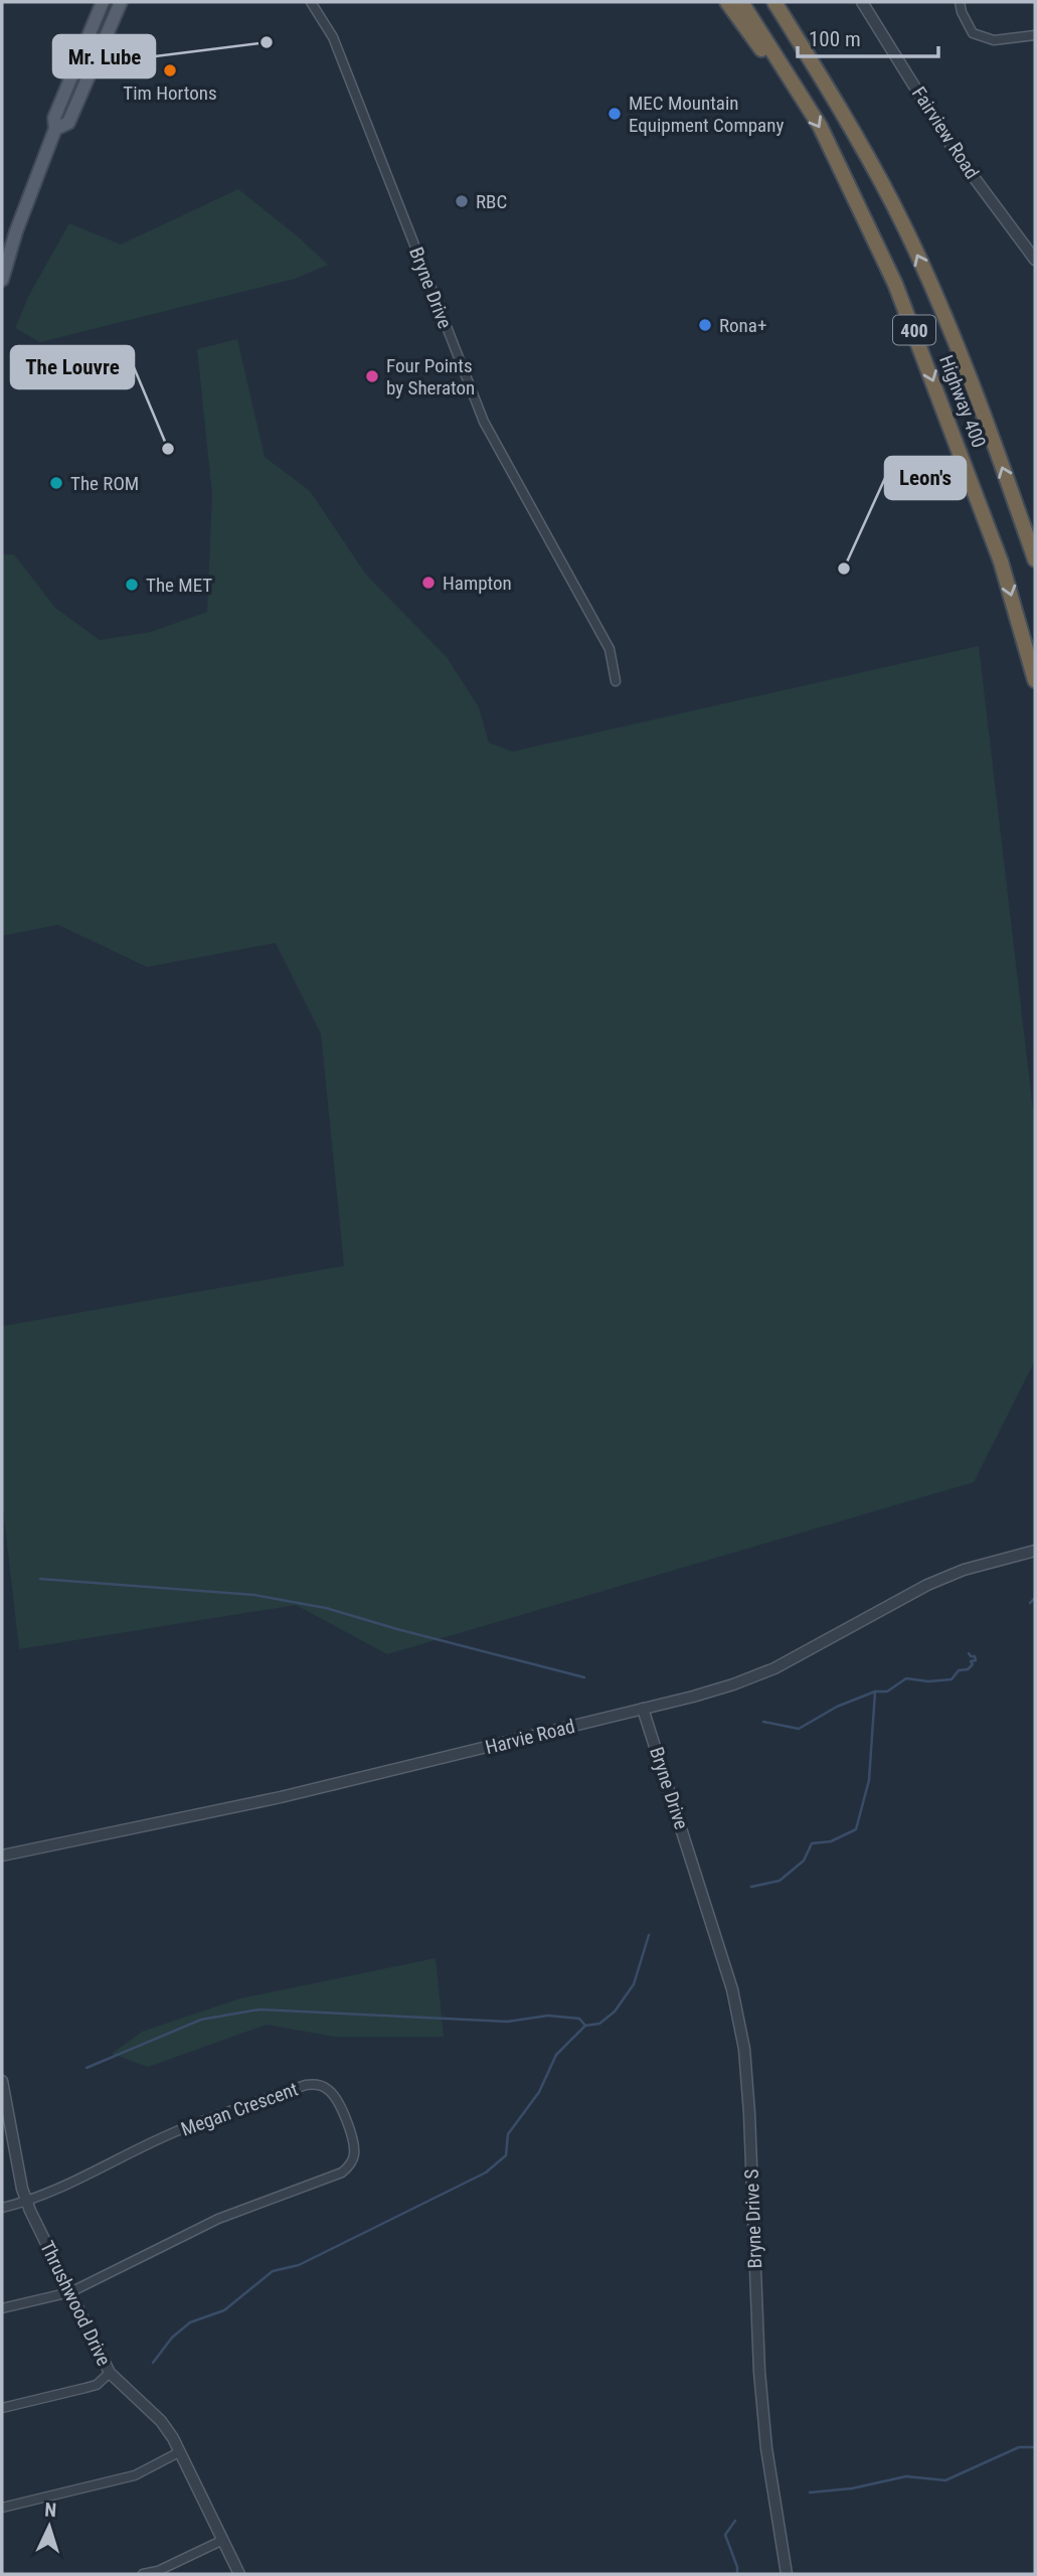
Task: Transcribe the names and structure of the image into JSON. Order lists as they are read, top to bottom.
{
  "streets": {
    "highway": ["400", "Highway 400"],
    "street": [
      "Fairview Road",
      "Bryne Drive",
      "Harvie Road",
      "Megan Crescent",
      "Bryne Drive S",
      "Thrushwood Drive"
    ]
  },
  "crossings": [
    ["Bryne Drive", "Harvie Road"],
    ["Bryne Drive", "Bryne Drive S"],
    ["Megan Crescent", "Thrushwood Drive"]
  ],
  "places": [
    "Mr. Lube",
    "Tim Hortons",
    "MEC Mountain Equipment Company",
    "RBC",
    "Rona+",
    "Four Points by Sheraton",
    "The Louvre",
    "The ROM",
    "Leon's",
    "Hampton",
    "The MET"
  ],
  "scale_bar": "100 m",
  "north": "top"
}
